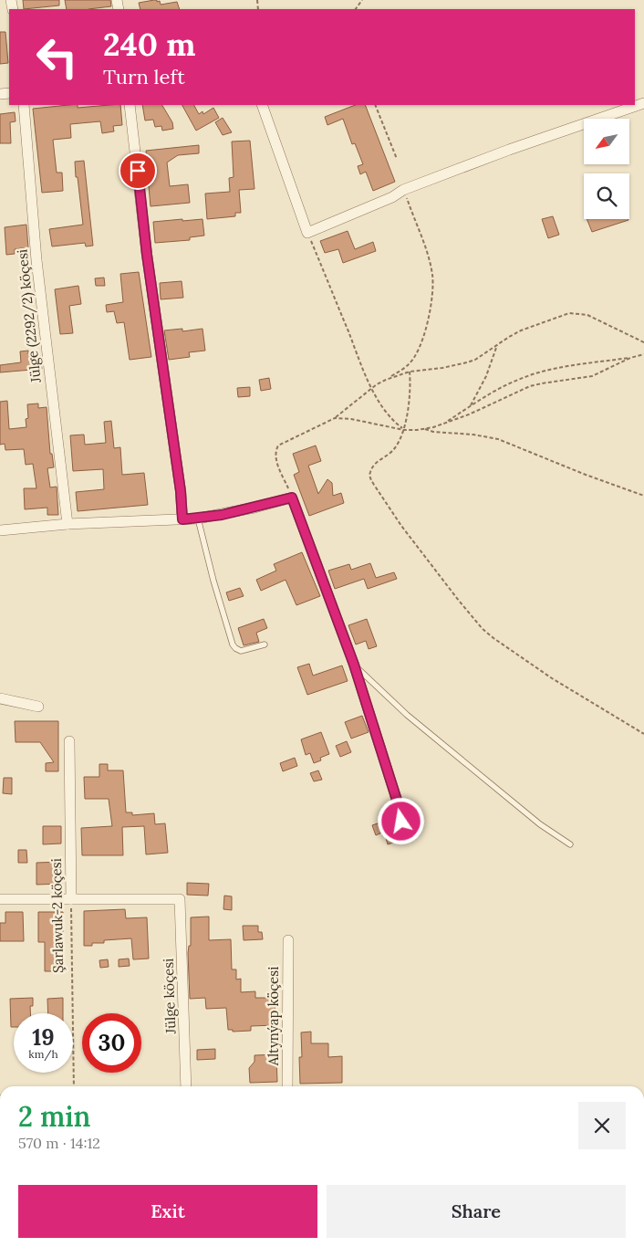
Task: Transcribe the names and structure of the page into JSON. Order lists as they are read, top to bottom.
{
  "streets": {
    "street": [
      "Jülge (2292/2) köçesi",
      "Şarlawuk-2 köçesi",
      "Jülge köçesi",
      "Altynýap köçesi"
    ]
  },
  "crossings": [
    ["Şarlawuk-2 köçesi", "Jülge köçesi"]
  ],
  "north": "bottom left",
  "page": {
    "turn": ["240 m", "Turn left"],
    "speed": "19 km/h",
    "limit": "30",
    "heading": ["2 min", "570 m · 14:12"],
    "buttons": ["Exit", "Share"]
  }
}
